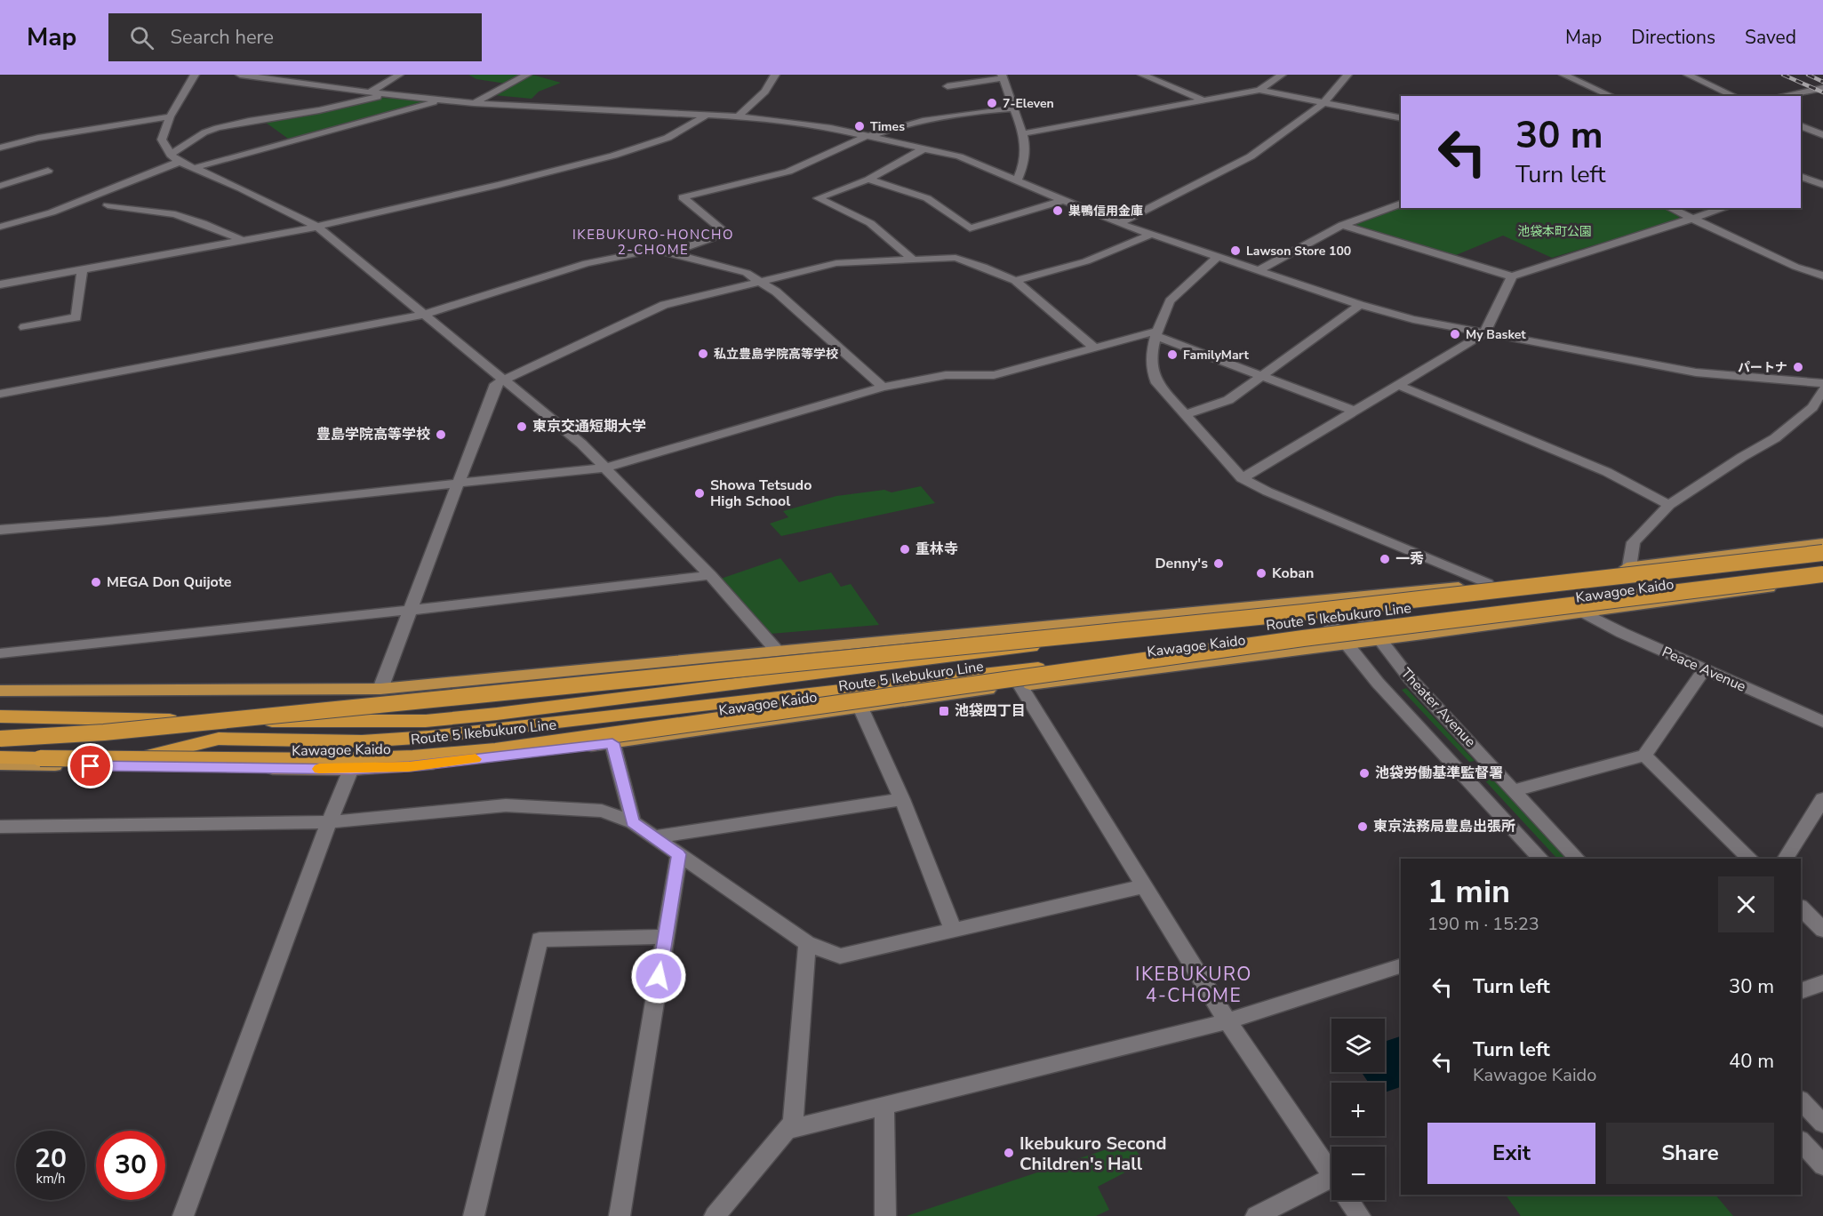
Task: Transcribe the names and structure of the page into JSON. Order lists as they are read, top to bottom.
{
  "streets": {
    "highway": ["Kawagoe Kaido", "Route 5 Ikebukuro Line"],
    "street": ["Peace Avenue", "Theater Avenue"]
  },
  "crossings": [
    ["Kawagoe Kaido", "Route 5 Ikebukuro Line"],
    ["Kawagoe Kaido", "Peace Avenue"],
    ["Kawagoe Kaido", "Theater Avenue"],
    ["Route 5 Ikebukuro Line", "Theater Avenue"]
  ],
  "districts": ["IKEBUKURO-HONCHO 2-CHOME", "IKEBUKURO 4-CHOME"],
  "parks": ["池袋本町公園"],
  "places": {
    "other": [
      "7-Eleven",
      "Times",
      "巣鴨信用金庫",
      "Lawson Store 100",
      "My Basket",
      "私立豊島学院高等学校",
      "FamilyMart",
      "パートナ",
      "東京交通短期大学",
      "豊島学院高等学校",
      "Showa Tetsudo High School",
      "重林寺",
      "一秀",
      "Denny's",
      "Koban",
      "MEGA Don Quijote",
      "池袋労働基準監督署",
      "東京法務局豊島出張所",
      "Ikebukuro Second Children's Hall"
    ],
    "transit": ["池袋四丁目"]
  },
  "page": {
    "header": "Map",
    "search": "Search here",
    "nav": ["Map", "Directions", "Saved"],
    "turn": ["30 m", "Turn left"],
    "heading": ["1 min", "190 m · 15:23"],
    "list": [
      {
        "name": "Turn left",
        "value": "30 m"
      },
      {
        "name": "Turn left",
        "note": "Kawagoe Kaido",
        "value": "40 m"
      }
    ],
    "map_buttons": ["+", "−"],
    "buttons": ["Exit", "Share"],
    "speed": "20 km/h",
    "limit": "30"
  }
}
